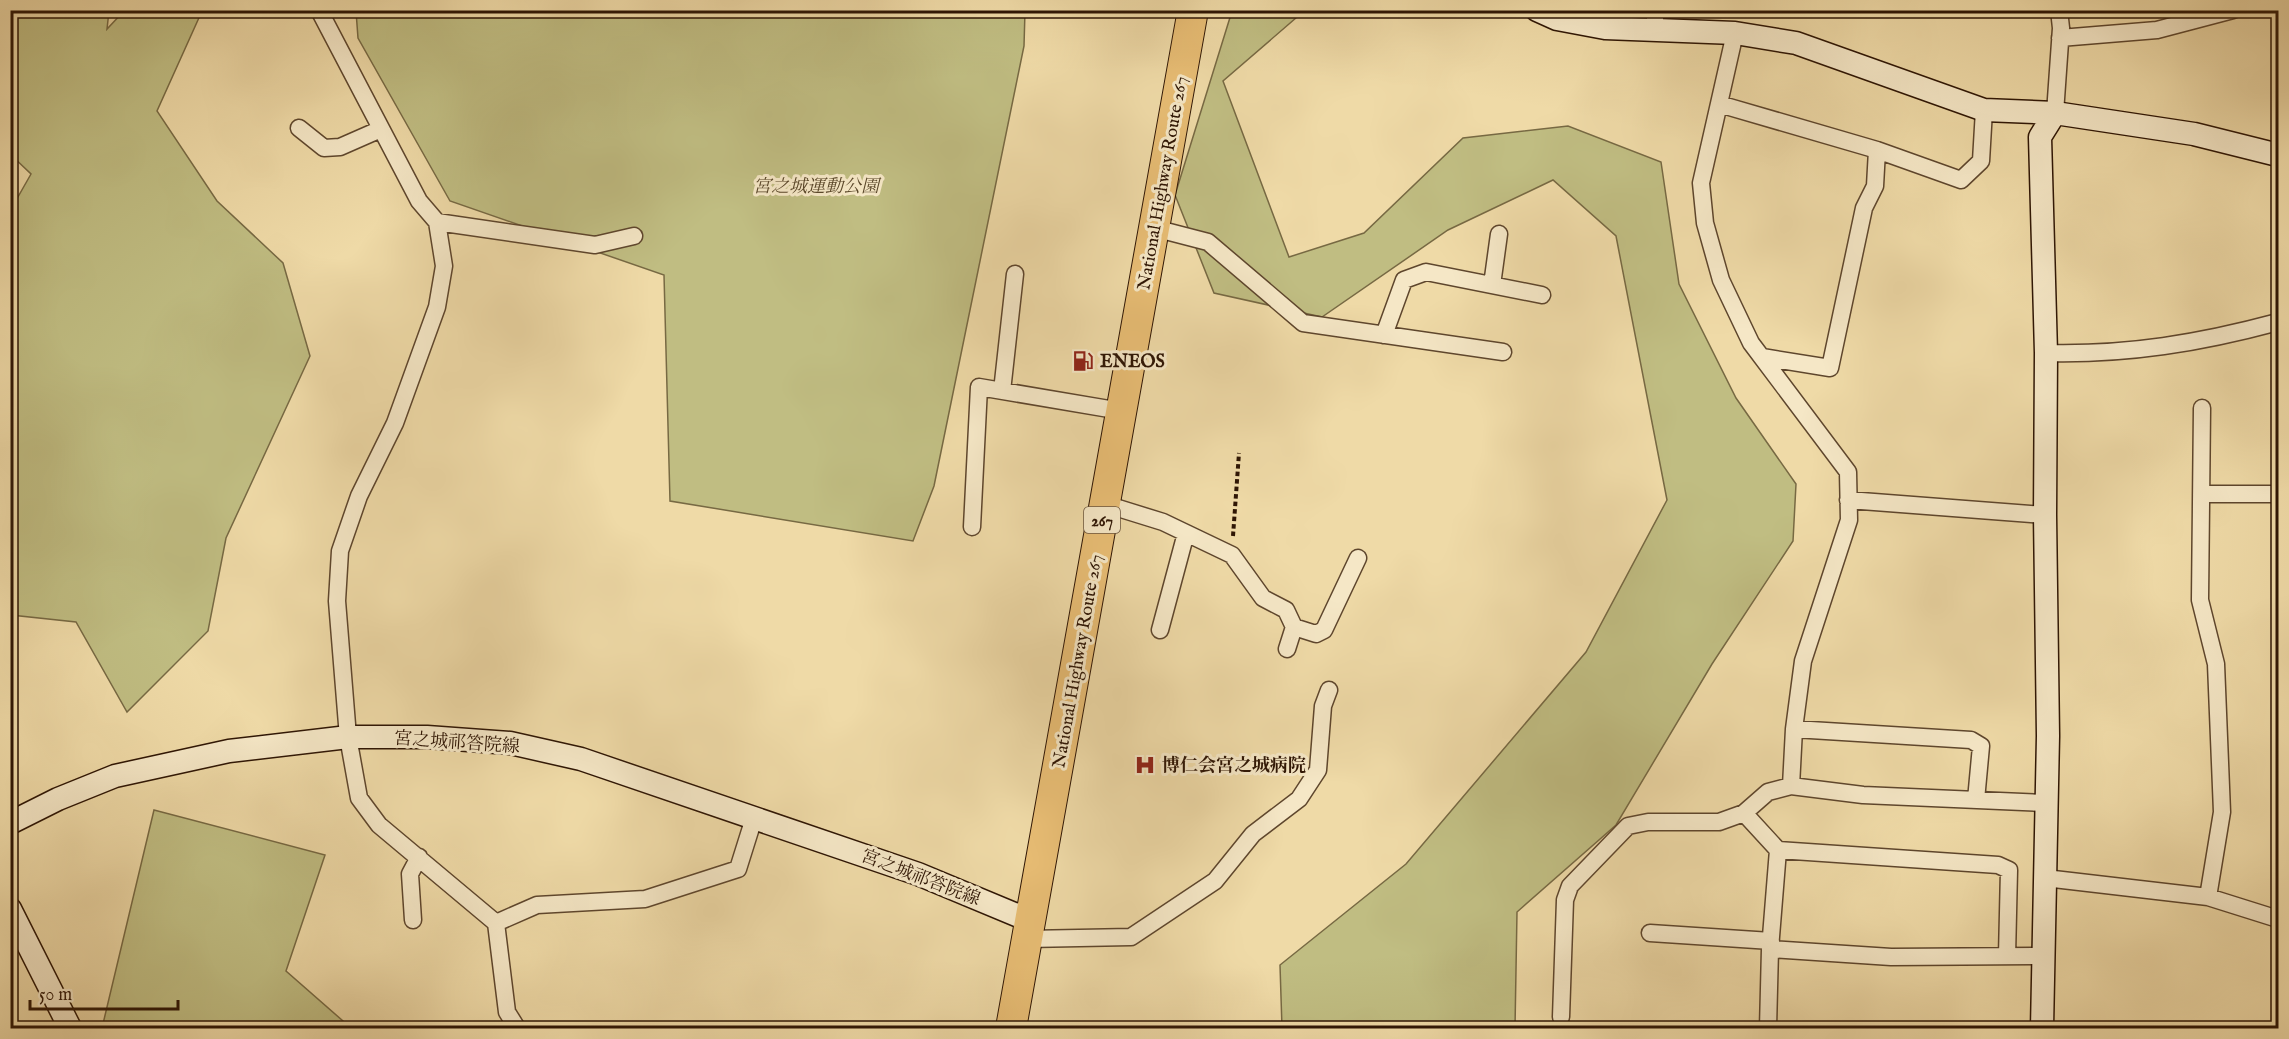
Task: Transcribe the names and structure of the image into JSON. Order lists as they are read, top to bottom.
{
  "streets": {
    "highway": ["National Highway Route 267", "267"],
    "street": ["宮之城祁答院線"]
  },
  "crossings": [
    ["National Highway Route 267", "宮之城祁答院線"]
  ],
  "parks": ["宮之城運動公園"],
  "places": {
    "fuel station": ["ENEOS"],
    "hospital": ["博仁会宮之城病院"]
  },
  "scale_bar": "50 m"
}
